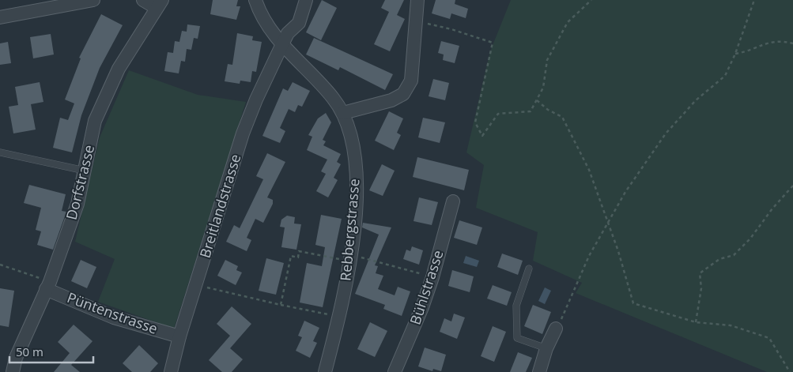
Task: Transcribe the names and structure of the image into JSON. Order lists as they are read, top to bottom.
{
  "streets": {
    "street": [
      "Dorfstrasse",
      "Breitlandstrasse",
      "Rebbergstrasse",
      "Bühlstrasse",
      "Püntenstrasse"
    ]
  },
  "crossings": [
    ["Dorfstrasse", "Püntenstrasse"],
    ["Breitlandstrasse", "Rebbergstrasse"],
    ["Breitlandstrasse", "Püntenstrasse"]
  ],
  "scale_bar": "50 m"
}
